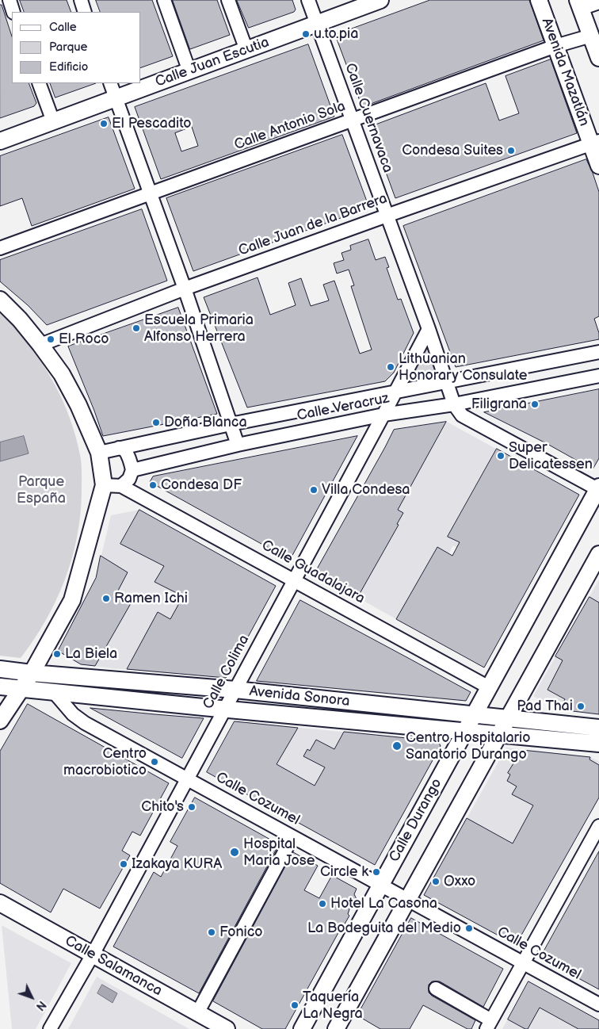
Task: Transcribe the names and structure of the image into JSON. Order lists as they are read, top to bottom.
{
  "streets": {
    "main road": [
      "Calle Juan Escutia",
      "Avenida Mazatlán",
      "Avenida Sonora",
      "Calle Durango",
      "Calle Salamanca"
    ],
    "street": [
      "Calle Cuernavaca",
      "Calle Antonio Sola",
      "Calle Juan de la Barrera",
      "Calle Veracruz",
      "Calle Guadalajara",
      "Calle Colima",
      "Calle Cozumel"
    ]
  },
  "crossings": [
    ["Calle Juan Escutia", "Calle Cuernavaca"],
    ["Avenida Mazatlán", "Calle Antonio Sola"],
    ["Avenida Mazatlán", "Calle Juan de la Barrera"],
    ["Calle Cuernavaca", "Calle Antonio Sola"],
    ["Calle Cuernavaca", "Calle Juan de la Barrera"],
    ["Calle Cuernavaca", "Calle Veracruz"],
    ["Calle Cuernavaca", "Calle Colima"],
    ["Calle Veracruz", "Calle Guadalajara"],
    ["Calle Veracruz", "Calle Colima"],
    ["Calle Guadalajara", "Calle Colima"],
    ["Calle Guadalajara", "Calle Durango"],
    ["Calle Colima", "Avenida Sonora"],
    ["Calle Colima", "Calle Cozumel"],
    ["Calle Colima", "Calle Salamanca"],
    ["Avenida Sonora", "Calle Cozumel"],
    ["Avenida Sonora", "Calle Durango"],
    ["Calle Cozumel", "Calle Durango"]
  ],
  "parks": ["Parque España"],
  "places": [
    "u.to.pia",
    "El Pescadito",
    "Condesa Suites",
    "Escuela Primaria Alfonso Herrera",
    "El Roco",
    "Lithuanian Honorary Consulate",
    "Filigrana",
    "Doña Blanca",
    "Super Delicatessen",
    "Condesa DF",
    "Villa Condesa",
    "Ramen Ichi",
    "La Biela",
    "Pad Thai",
    "Centro Hospitalario Sanatorio Durango",
    "Centro macrobiotico",
    "Chito's",
    "Hospital Maria Jose",
    "Izakaya KURA",
    "Circle k",
    "Oxxo",
    "Hotel La Casona",
    "La Bodeguita del Medio",
    "Fonico",
    "Taquería La Negra"
  ],
  "legend": ["Calle", "Parque", "Edificio"],
  "north": "bottom right"
}
